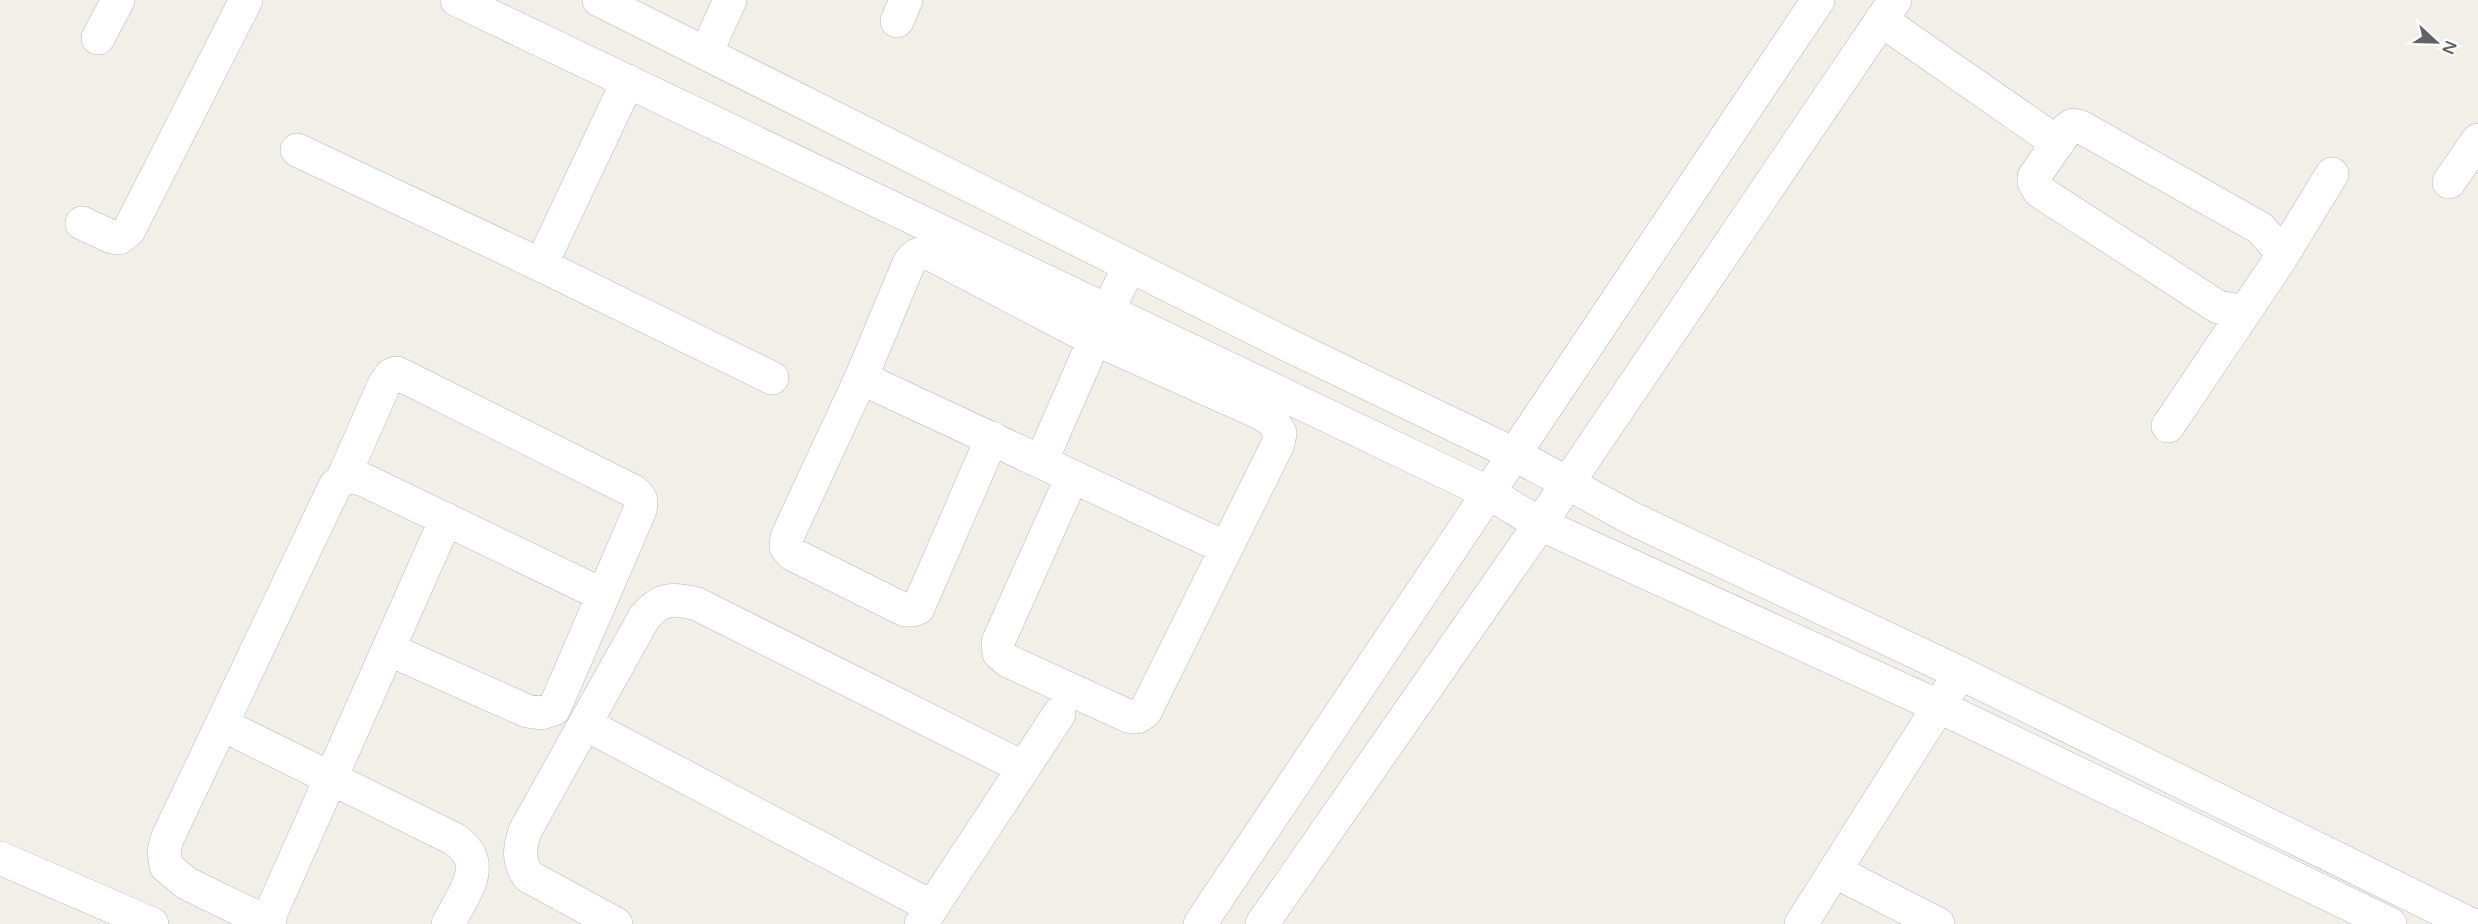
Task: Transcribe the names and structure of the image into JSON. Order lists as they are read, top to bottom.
{
  "north": "right"
}
